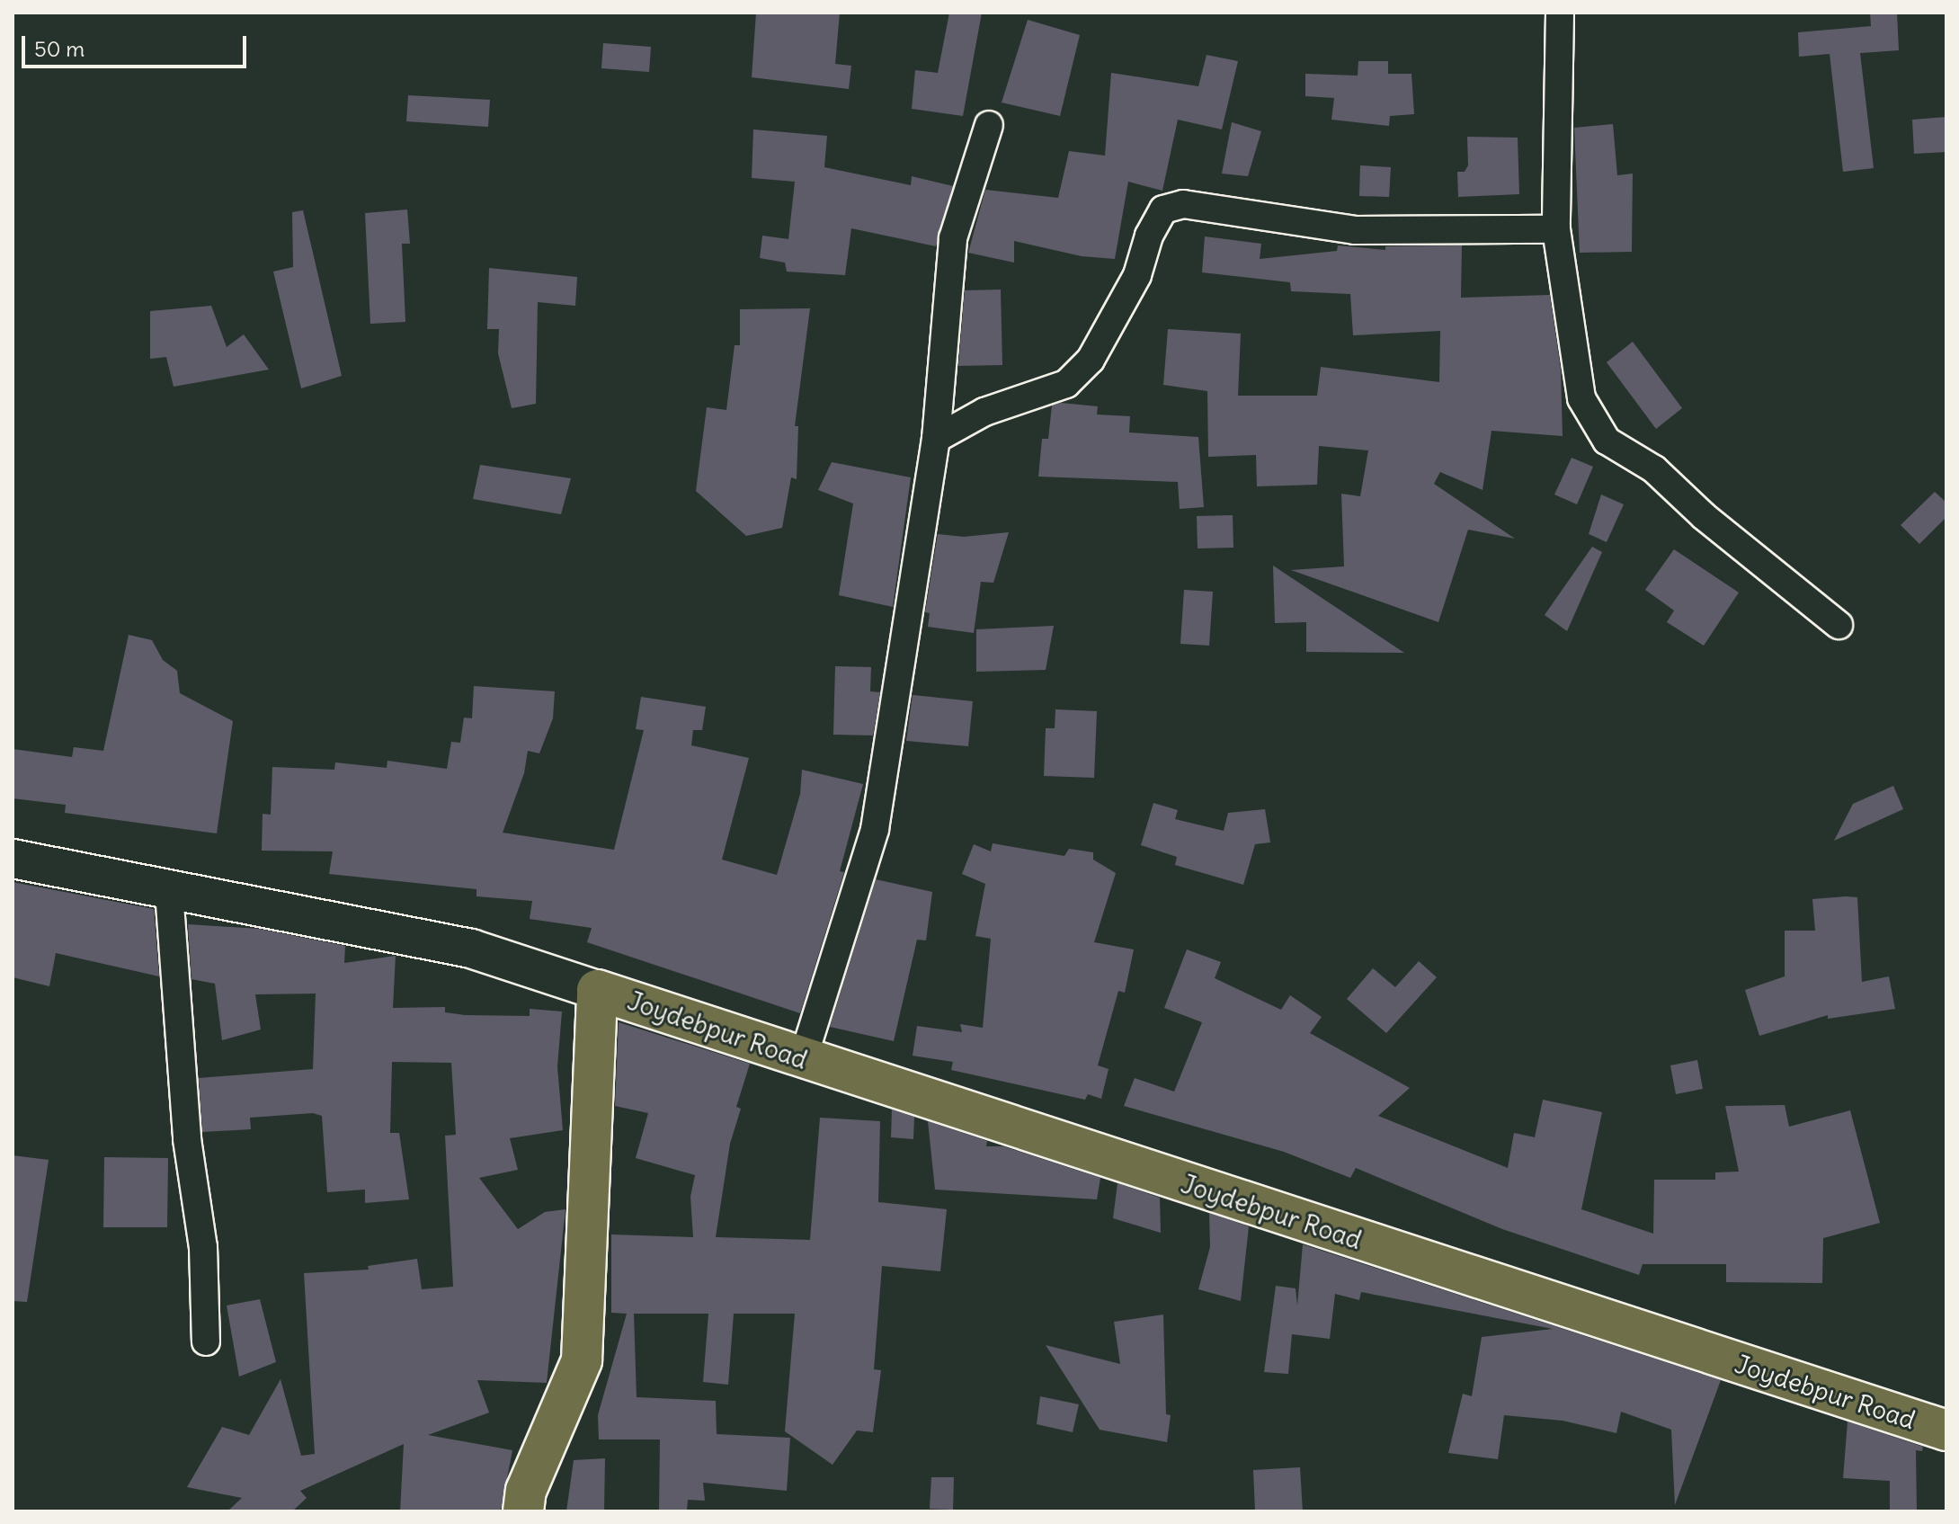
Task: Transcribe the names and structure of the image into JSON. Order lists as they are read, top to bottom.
{
  "streets": {
    "main road": ["Joydebpur Road"]
  },
  "scale_bar": "50 m"
}
